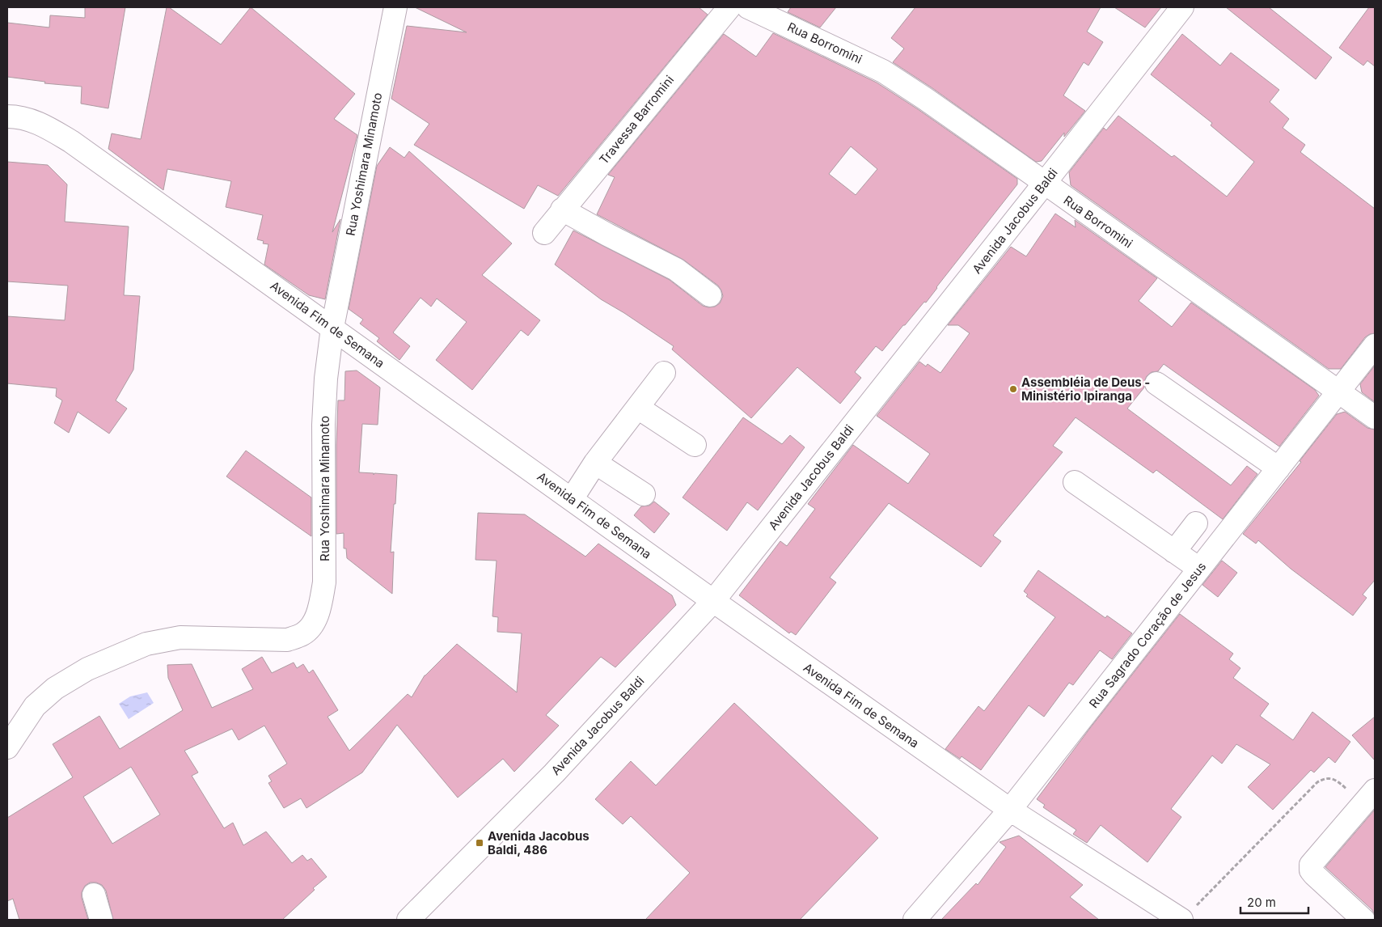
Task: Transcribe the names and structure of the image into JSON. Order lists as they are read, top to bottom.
{
  "streets": {
    "street": [
      "Rua Borromini",
      "Travessa Barromini",
      "Rua Yoshimara Minamoto",
      "Avenida Jacobus Baldi",
      "Avenida Fim de Semana",
      "Rua Sagrado Coração de Jesus"
    ]
  },
  "crossings": [
    ["Rua Borromini", "Avenida Jacobus Baldi"],
    ["Rua Borromini", "Rua Sagrado Coração de Jesus"],
    ["Rua Yoshimara Minamoto", "Avenida Fim de Semana"],
    ["Avenida Jacobus Baldi", "Avenida Fim de Semana"],
    ["Avenida Fim de Semana", "Rua Sagrado Coração de Jesus"]
  ],
  "places": {
    "other": ["Assembléia de Deus - Ministério Ipiranga"],
    "transit": ["Avenida Jacobus Baldi, 486"]
  },
  "scale_bar": "20 m"
}
